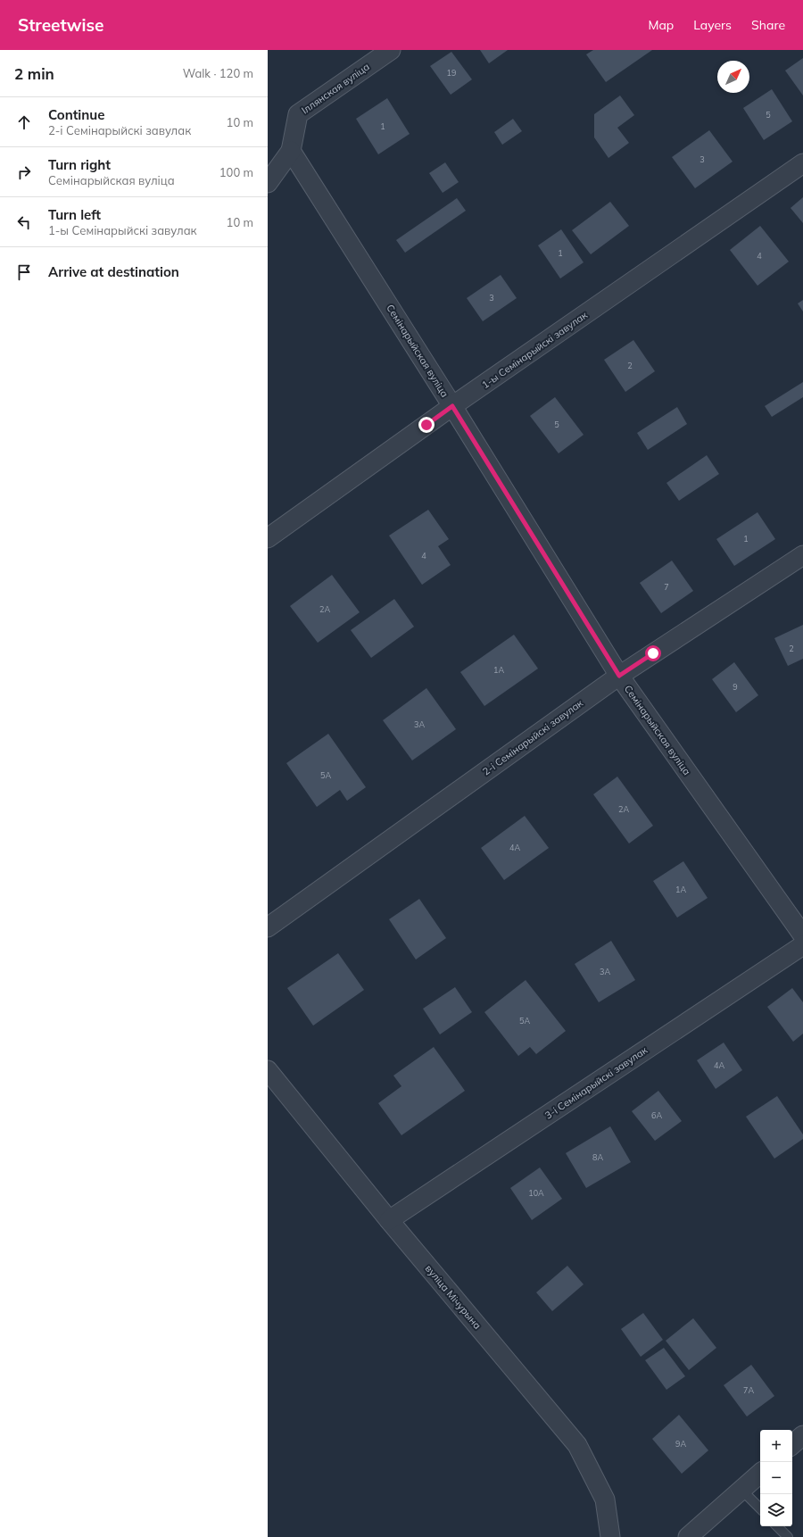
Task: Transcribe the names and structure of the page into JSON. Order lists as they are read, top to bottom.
{
  "streets": {
    "street": [
      "Іллянская вуліца",
      "1-ы Семінарыйскі завулак",
      "Семінарыйская вуліца",
      "2-і Семінарыйскі завулак",
      "3-і Семінарыйскі завулак",
      "вуліца Мічурына"
    ]
  },
  "crossings": [
    ["Іллянская вуліца", "Семінарыйская вуліца"],
    ["1-ы Семінарыйскі завулак", "Семінарыйская вуліца"],
    ["Семінарыйская вуліца", "2-і Семінарыйскі завулак"],
    ["3-і Семінарыйскі завулак", "вуліца Мічурына"]
  ],
  "house_numbers": [
    "19",
    "5",
    "1",
    "3",
    "1",
    "4",
    "3",
    "2",
    "5",
    "1",
    "4",
    "7",
    "2А",
    "2",
    "1А",
    "9",
    "3А",
    "5А",
    "2А",
    "4А",
    "1А",
    "3А",
    "5А",
    "4А",
    "6А",
    "8А",
    "10А",
    "7А",
    "9А"
  ],
  "north": "top right",
  "page": {
    "header": "Streetwise",
    "nav": ["Map", "Layers", "Share"],
    "heading": ["2 min", "Walk · 120 m"],
    "list": [
      ["Continue", "2-і Семінарыйскі завулак", "10 m"],
      ["Turn right", "Семінарыйская вуліца", "100 m"],
      ["Turn left", "1-ы Семінарыйскі завулак", "10 m"],
      "Arrive at destination"
    ],
    "map_buttons": ["+", "−"]
  }
}
